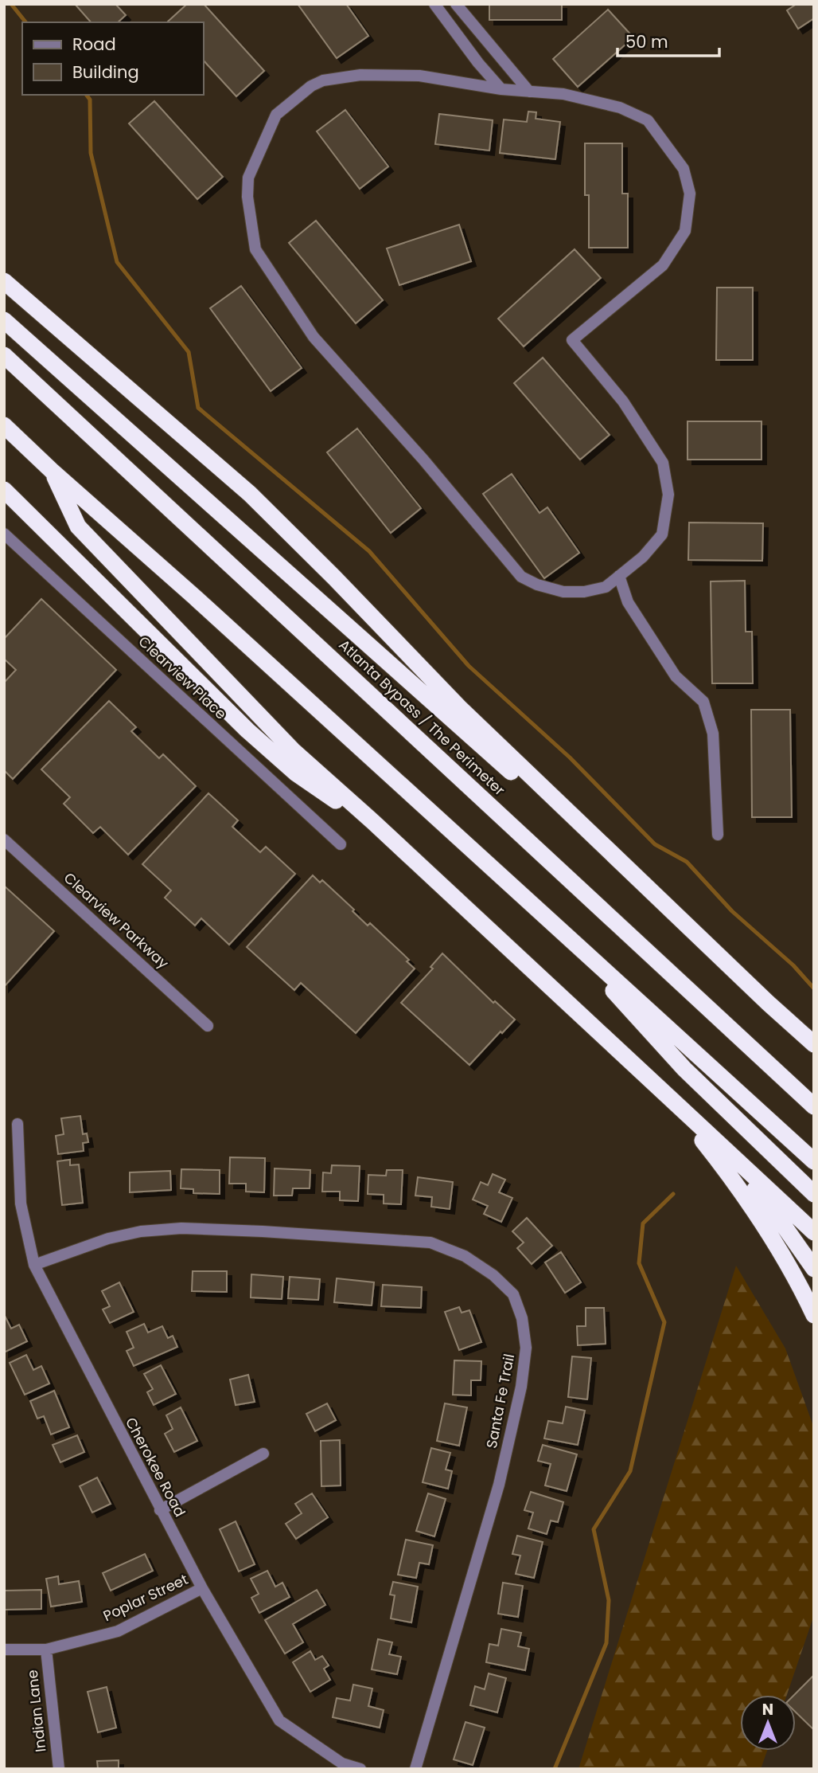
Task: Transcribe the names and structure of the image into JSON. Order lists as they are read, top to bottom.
{
  "streets": {
    "highway": ["Atlanta Bypass / The Perimeter"],
    "street": [
      "Clearview Place",
      "Clearview Parkway",
      "Santa Fe Trail",
      "Cherokee Road",
      "Poplar Street",
      "Indian Lane"
    ]
  },
  "crossings": [
    ["Santa Fe Trail", "Cherokee Road"],
    ["Cherokee Road", "Poplar Street"],
    ["Poplar Street", "Indian Lane"]
  ],
  "legend": ["Road", "Building"],
  "scale_bar": "50 m",
  "north": "top"
}
